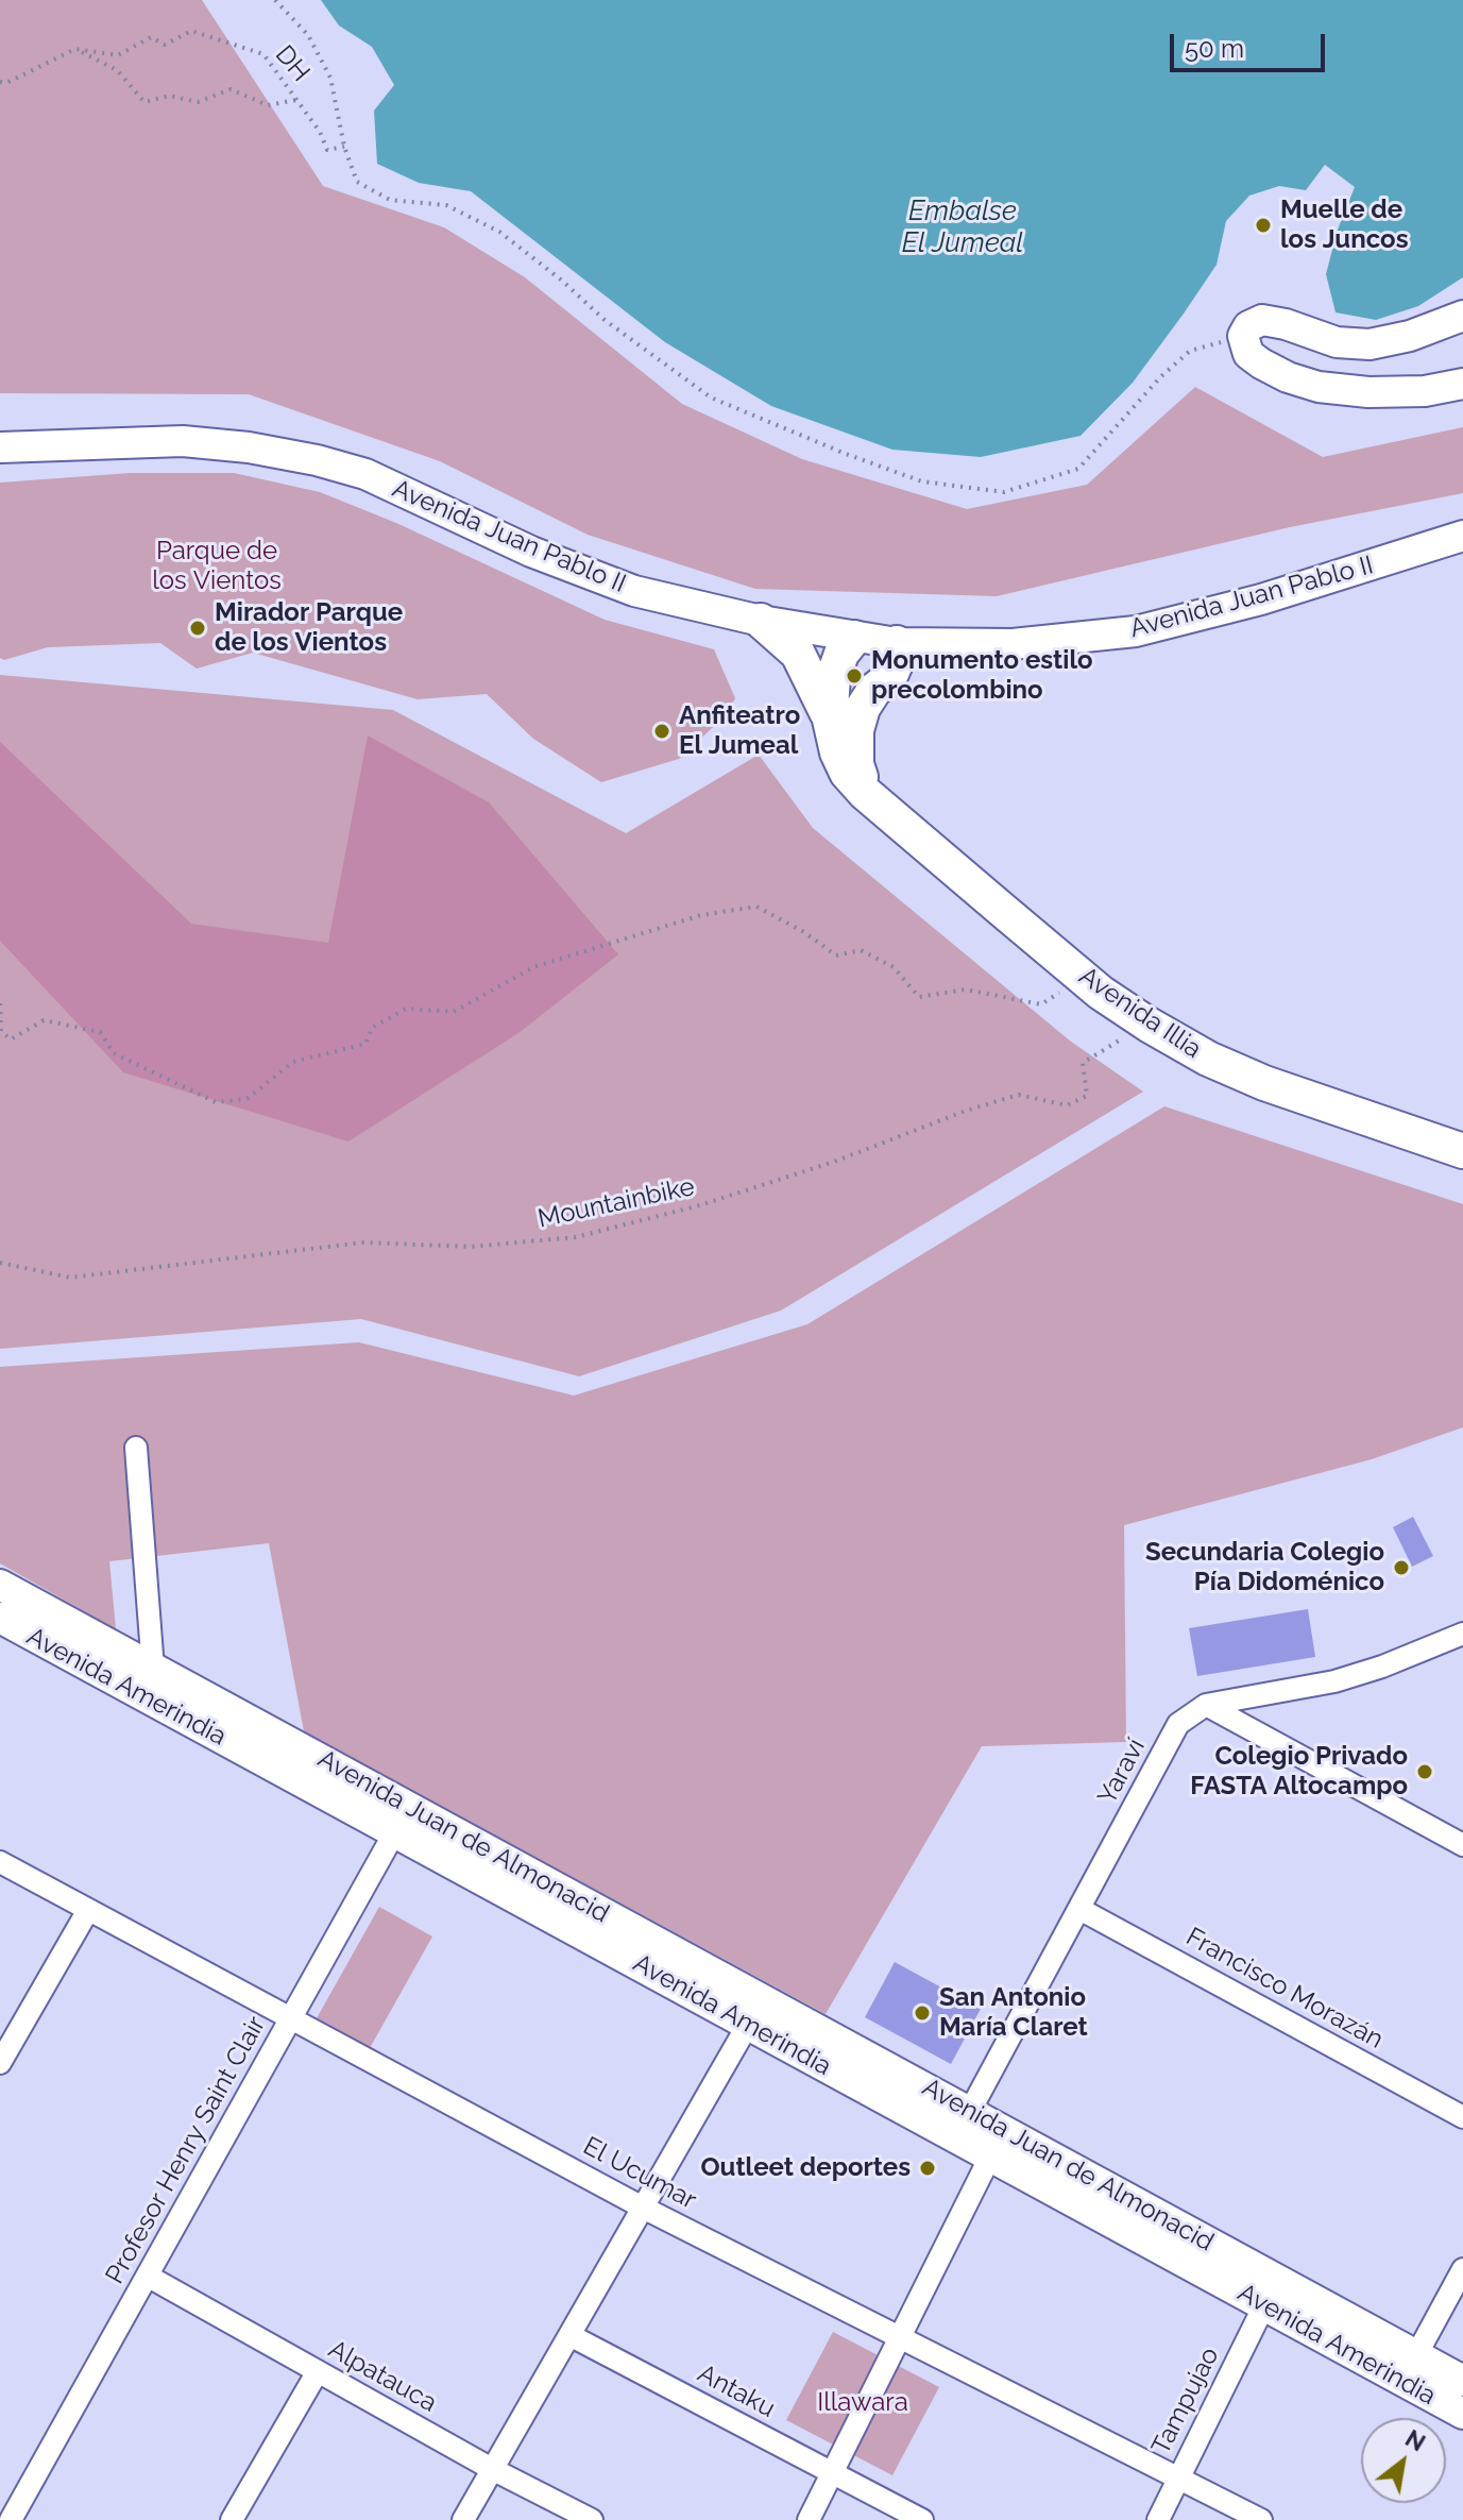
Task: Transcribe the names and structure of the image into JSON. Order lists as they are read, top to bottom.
{
  "streets": {
    "main road": ["Avenida Illia"],
    "street": [
      "Avenida Juan Pablo II",
      "Avenida Amerindia",
      "Yaraví",
      "Avenida Juan de Almonacid",
      "Francisco Morazán",
      "Profesor Henry Saint Clair",
      "El Ucumar",
      "Alpatauca",
      "Antaku",
      "Tampujao"
    ],
    "path": ["DH", "Mountainbike"]
  },
  "crossings": [
    ["Avenida Juan Pablo II", "Avenida Illia"],
    ["Avenida Amerindia", "Yaraví"],
    ["Avenida Amerindia", "Avenida Juan de Almonacid"],
    ["Avenida Amerindia", "Profesor Henry Saint Clair"],
    ["Avenida Amerindia", "Tampujao"],
    ["Yaraví", "Avenida Juan de Almonacid"],
    ["Yaraví", "Francisco Morazán"],
    ["Avenida Juan de Almonacid", "Profesor Henry Saint Clair"],
    ["Profesor Henry Saint Clair", "El Ucumar"],
    ["Profesor Henry Saint Clair", "Alpatauca"],
    ["El Ucumar", "Tampujao"]
  ],
  "water": ["Embalse El Jumeal"],
  "parks": ["Parque de los Vientos", "Illawara"],
  "places": [
    "Muelle de los Juncos",
    "Mirador Parque de los Vientos",
    "Monumento estilo precolombino",
    "Anfiteatro El Jumeal",
    "Secundaria Colegio Pía Didoménico",
    "Colegio Privado FASTA Altocampo",
    "San Antonio María Claret",
    "Outleet deportes"
  ],
  "scale_bar": "50 m",
  "north": "top right"
}
